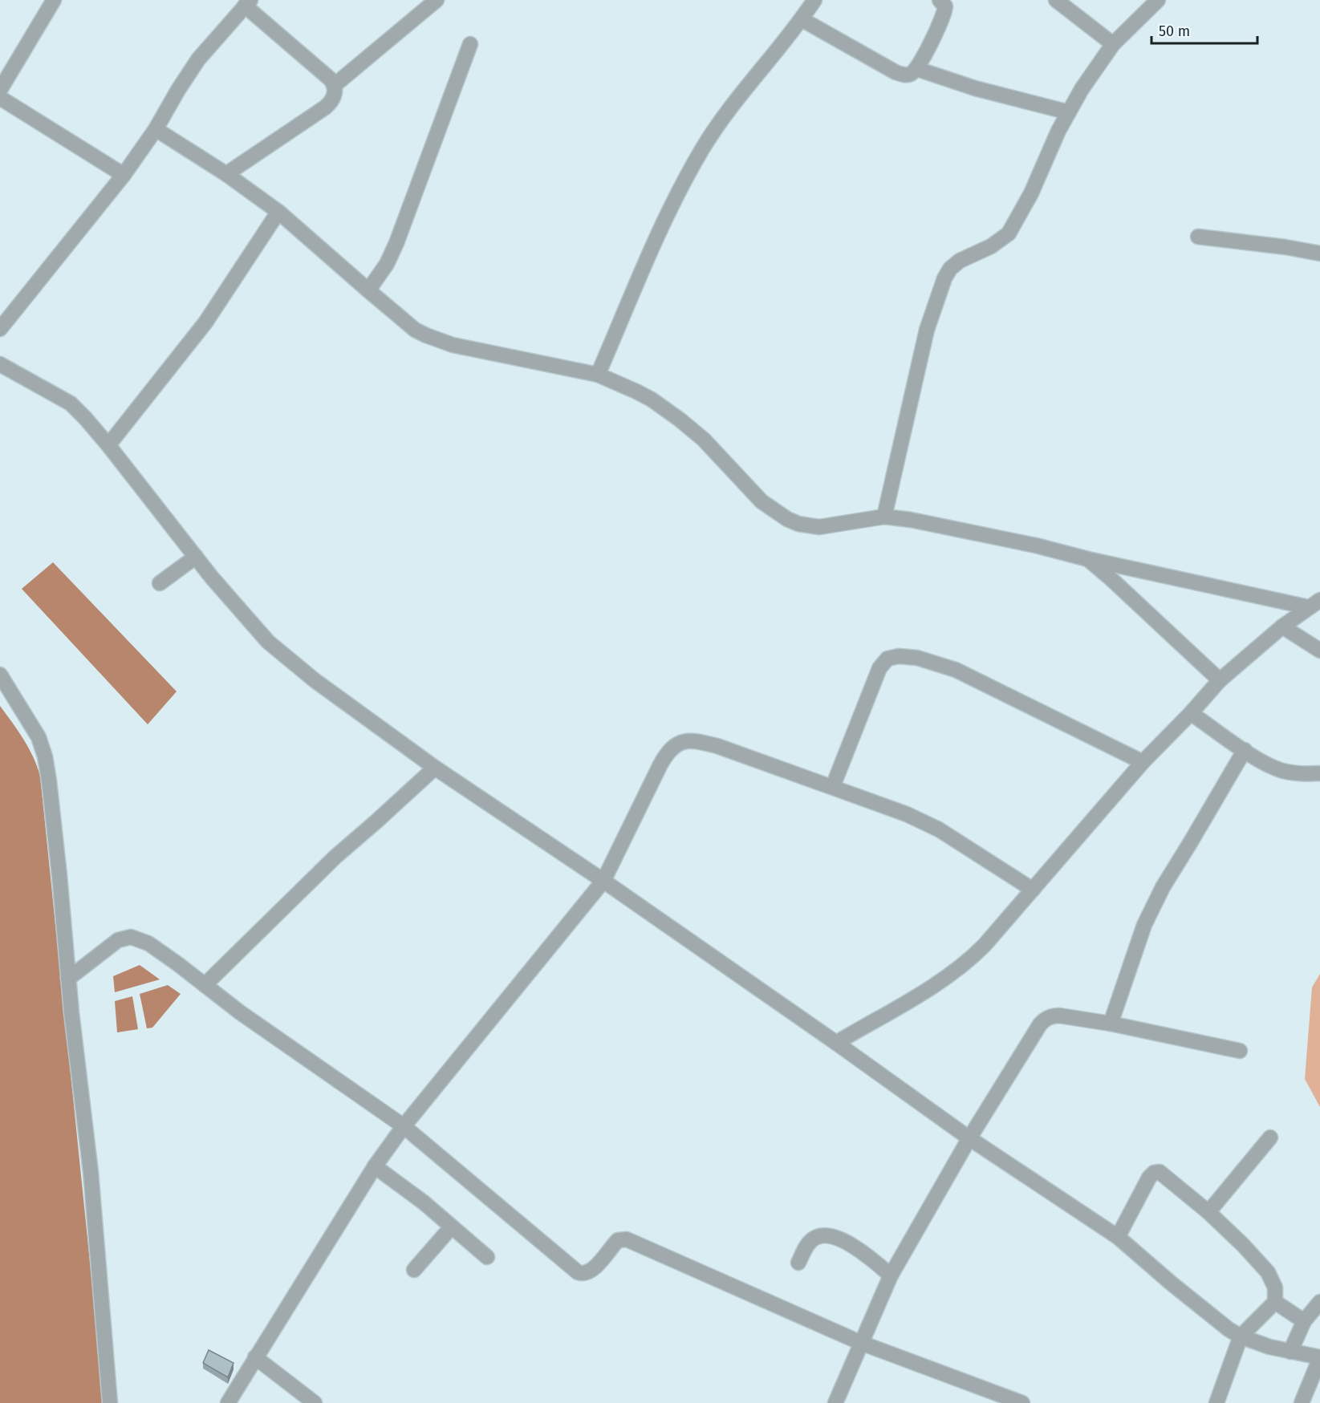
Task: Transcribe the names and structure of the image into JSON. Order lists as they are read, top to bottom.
{
  "scale_bar": "50 m"
}
